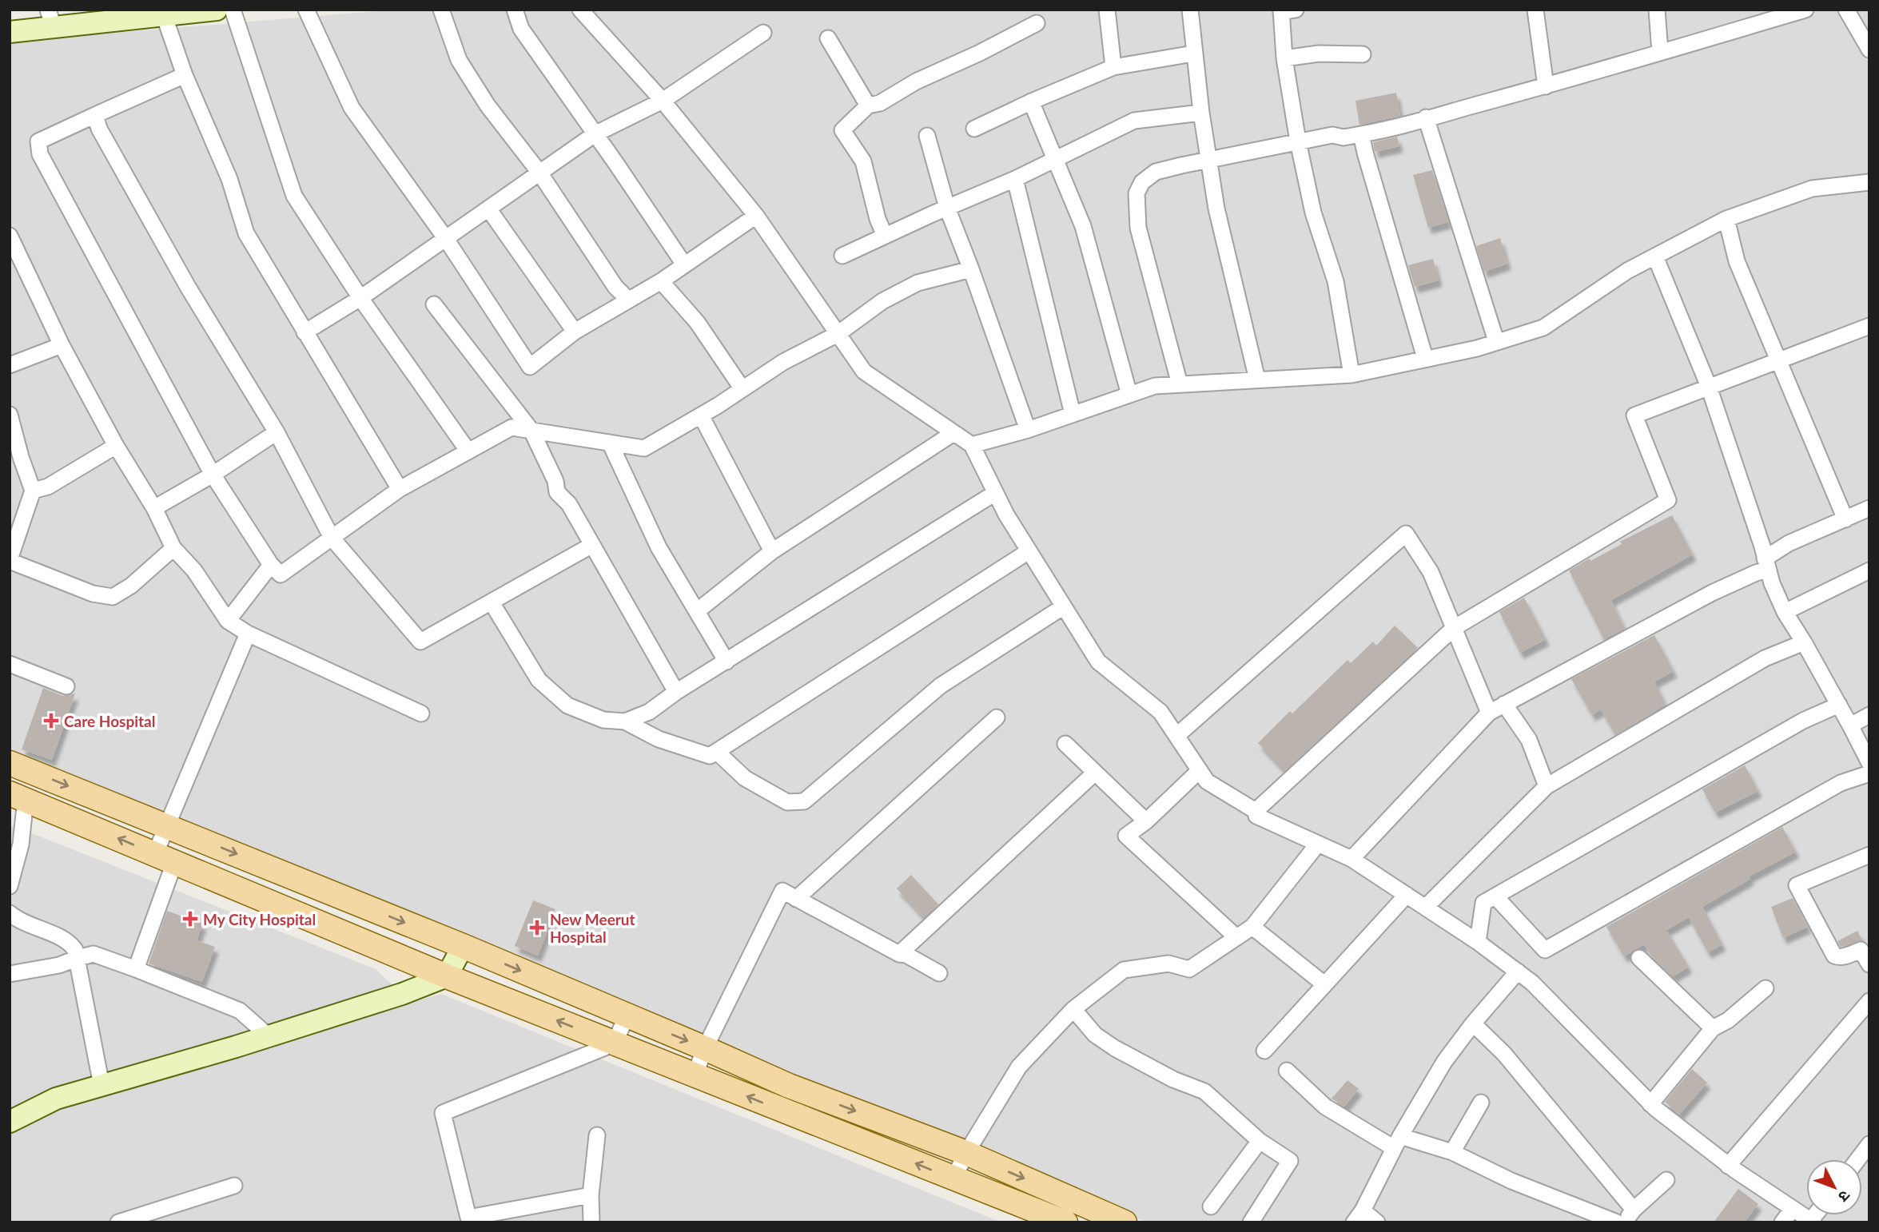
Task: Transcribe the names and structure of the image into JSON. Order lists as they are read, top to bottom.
{
  "places": {
    "health": ["Care Hospital", "My City Hospital", "New Meerut Hospital"]
  },
  "north": "bottom right"
}
